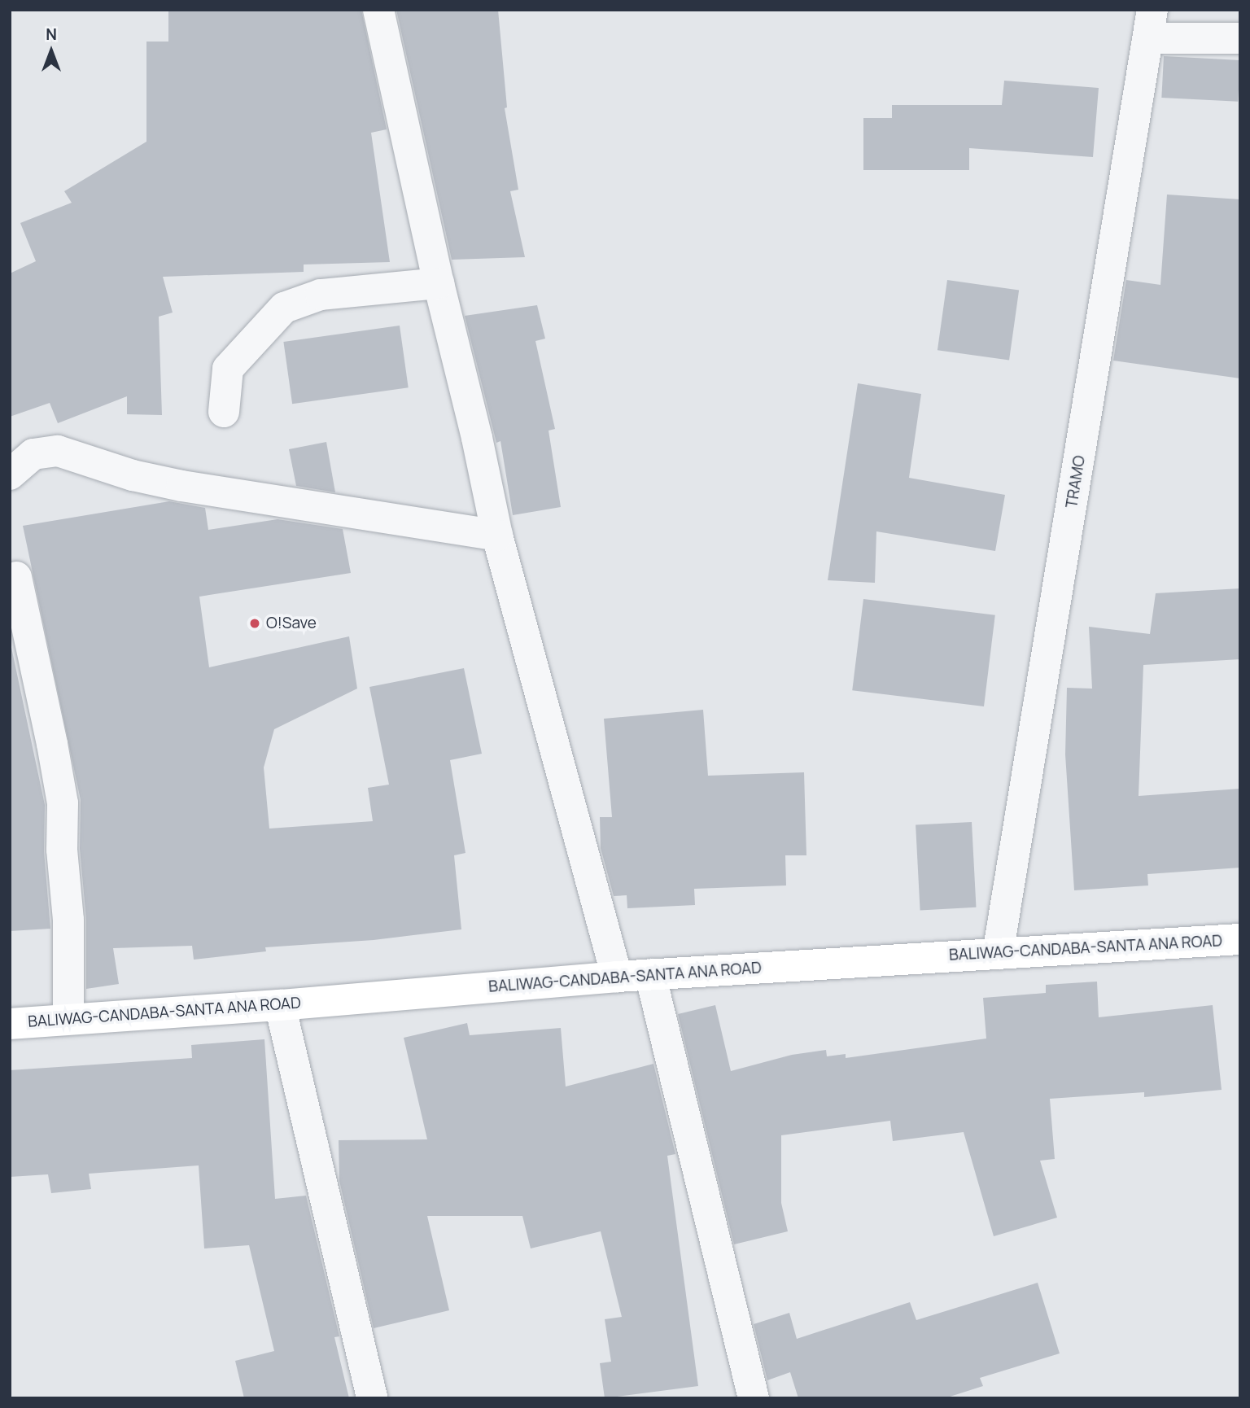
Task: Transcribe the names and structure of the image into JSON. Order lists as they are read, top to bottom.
{
  "streets": {
    "main road": ["BALIWAG-CANDABA-SANTA ANA ROAD"],
    "street": ["TRAMO"]
  },
  "crossings": [
    ["TRAMO", "BALIWAG-CANDABA-SANTA ANA ROAD"]
  ],
  "places": ["O!Save"],
  "north": "top"
}
